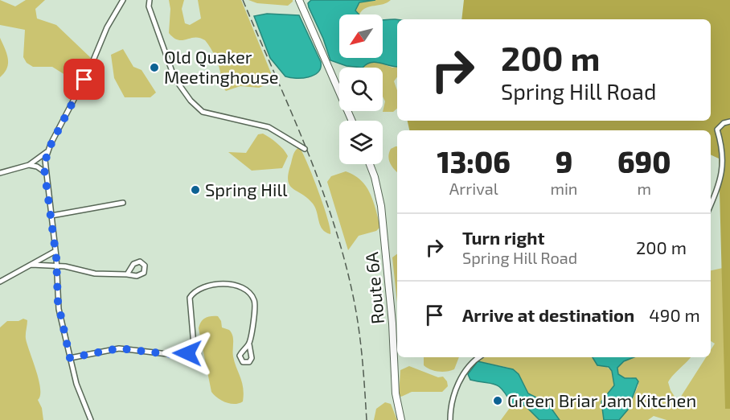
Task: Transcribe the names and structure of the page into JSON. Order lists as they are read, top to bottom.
{
  "streets": {
    "main road": ["Route 6A"]
  },
  "places": ["Old Quaker Meetinghouse", "Spring Hill", "Green Briar Jam Kitchen"],
  "north": "bottom left",
  "page": {
    "turn": ["200 m", "Spring Hill Road"],
    "eta": [
      "13:06",
      "Arrival",
      "9",
      "min",
      "690",
      "m"
    ],
    "list": [
      {
        "name": "Turn right",
        "note": "Spring Hill Road",
        "value": "200 m"
      },
      {
        "name": "Arrive at destination",
        "value": "490 m"
      }
    ]
  }
}
